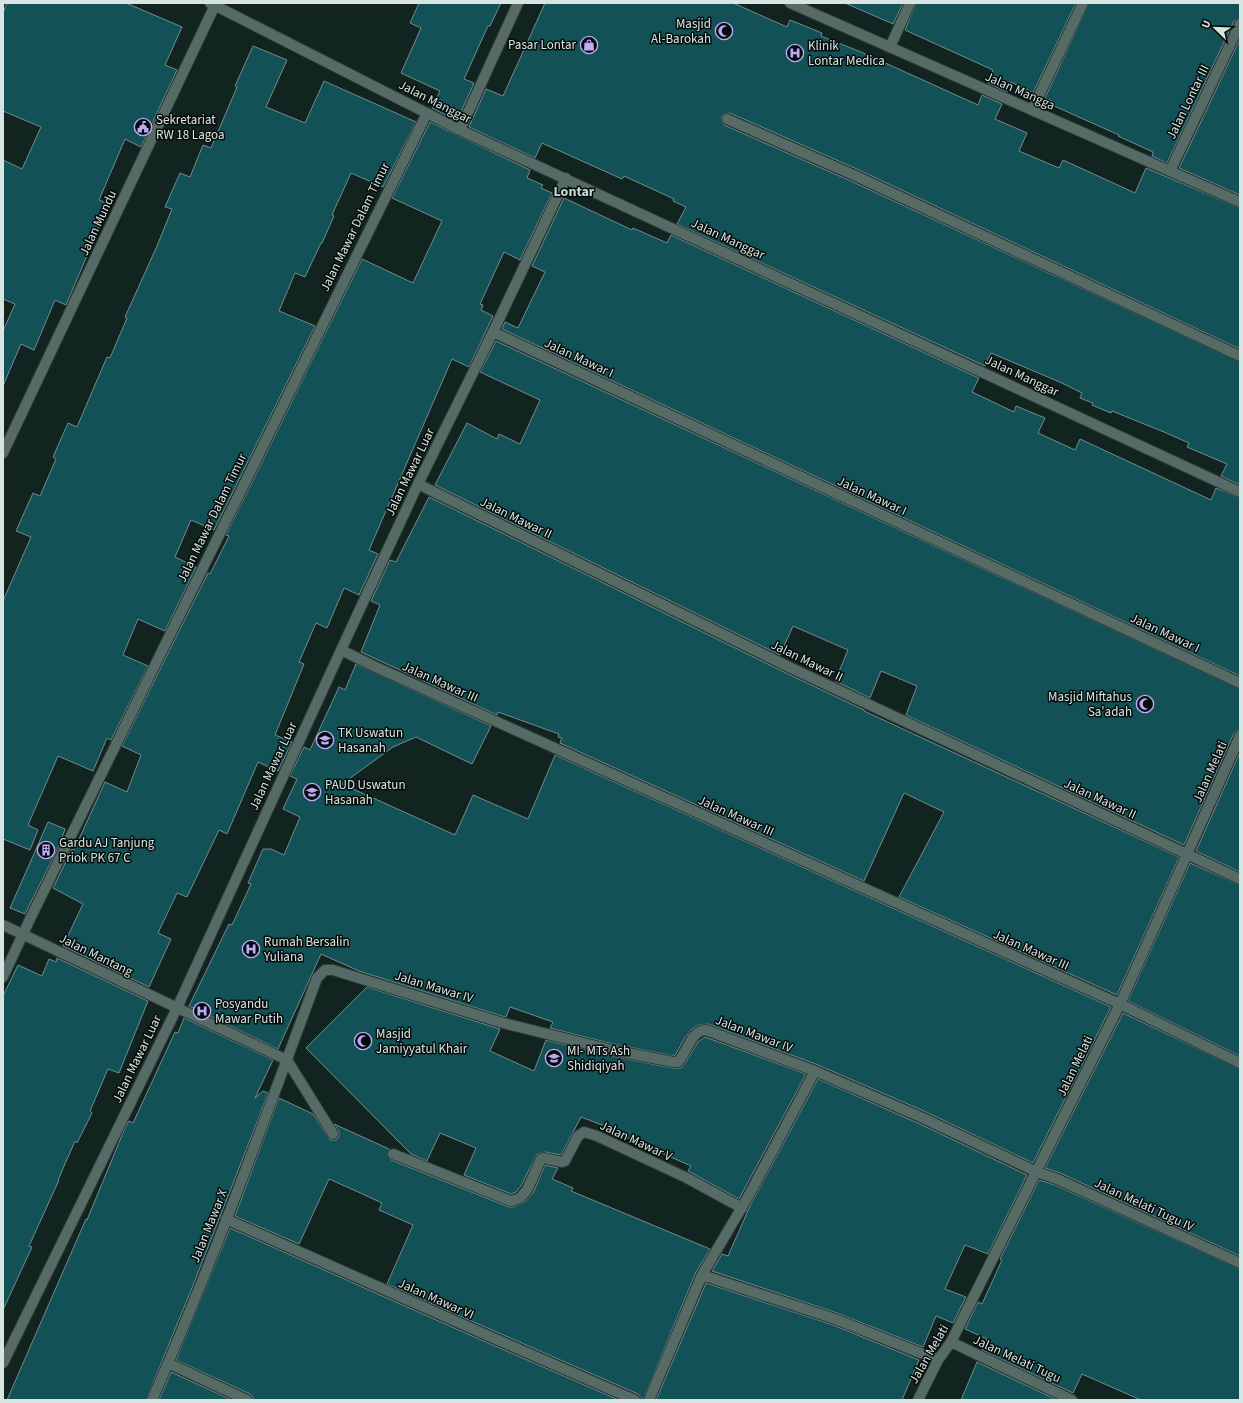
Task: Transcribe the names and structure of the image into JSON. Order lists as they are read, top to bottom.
{
  "streets": {
    "street": [
      "Jalan Mangga",
      "Jalan Manggar",
      "Jalan Lontar III",
      "Jalan Mundu",
      "Jalan Mawar Dalam Timur",
      "Jalan Mawar I",
      "Jalan Mawar Luar",
      "Jalan Mawar II",
      "Jalan Mawar III",
      "Jalan Melati",
      "Jalan Mantang",
      "Jalan Mawar IV",
      "Jalan Mawar V",
      "Jalan Melati Tugu IV",
      "Jalan Mawar X",
      "Jalan Mawar VI",
      "Jalan Melati Tugu"
    ]
  },
  "crossings": [
    ["Jalan Mangga", "Jalan Lontar III"],
    ["Jalan Manggar", "Jalan Mundu"],
    ["Jalan Manggar", "Jalan Mawar Dalam Timur"],
    ["Jalan Manggar", "Jalan Mawar Luar"],
    ["Jalan Mawar Dalam Timur", "Jalan Mantang"],
    ["Jalan Mawar I", "Jalan Mawar Luar"],
    ["Jalan Mawar Luar", "Jalan Mawar II"],
    ["Jalan Mawar Luar", "Jalan Mawar III"],
    ["Jalan Mawar Luar", "Jalan Mantang"],
    ["Jalan Mawar II", "Jalan Melati"],
    ["Jalan Mawar III", "Jalan Melati"],
    ["Jalan Melati", "Jalan Mawar IV"],
    ["Jalan Melati", "Jalan Melati Tugu IV"],
    ["Jalan Melati", "Jalan Melati Tugu"],
    ["Jalan Mawar IV", "Jalan Melati Tugu IV"],
    ["Jalan Mawar IV", "Jalan Mawar X"],
    ["Jalan Mawar X", "Jalan Mawar VI"]
  ],
  "districts": ["Lontar"],
  "places": {
    "mosque": ["Masjid Al-Barokah", "Masjid Miftahus Sa'adah", "Masjid Jamiyyatul Khair"],
    "shop": ["Pasar Lontar"],
    "hospital": ["Klinik Lontar Medica", "Rumah Bersalin Yuliana", "Posyandu Mawar Putih"],
    "public building": ["Sekretariat RW 18 Lagoa"],
    "school or university": ["TK Uswatun Hasanah", "PAUD Uswatun Hasanah", "MI- MTs Ash Shidiqiyah"],
    "building": ["Gardu AJ Tanjung Priok PK 67 C"]
  },
  "north": "top left"
}
